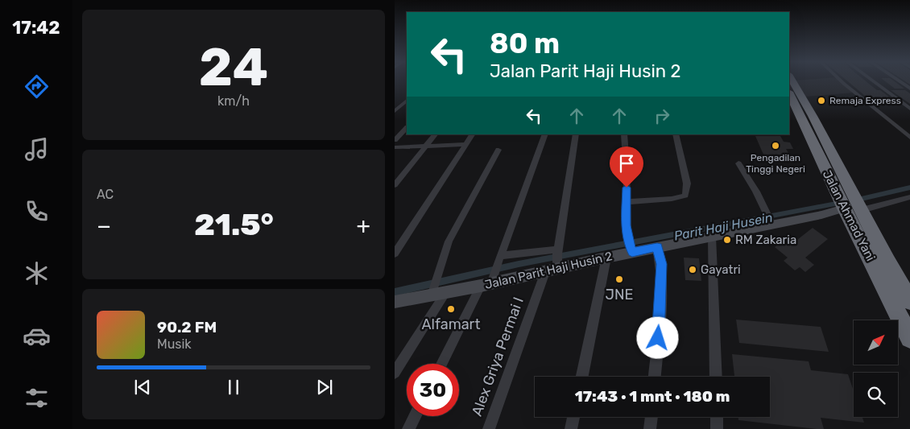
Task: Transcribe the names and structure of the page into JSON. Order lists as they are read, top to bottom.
{
  "streets": {
    "highway": ["Jalan Ahmad Yani"],
    "street": ["Jalan Parit Haji Husin 2", "Alex Griya Permai I"]
  },
  "crossings": [
    ["Jalan Ahmad Yani", "Jalan Parit Haji Husin 2"],
    ["Jalan Parit Haji Husin 2", "Alex Griya Permai I"]
  ],
  "water": ["Parit Haji Husein"],
  "places": [
    "Remaja Express",
    "Pengadilan Tinggi Negeri",
    "RM Zakaria",
    "Gayatri",
    "JNE",
    "Alfamart"
  ],
  "north": "top right",
  "page": {
    "tabs": "17:42",
    "tile": [
      ["24", "km/h"],
      "AC"
    ],
    "turn": ["80 m", "Jalan Parit Haji Husin 2"],
    "heat": ["−", "21.5°", "+"],
    "song": ["90.2 FM", "Musik"],
    "limit": "30",
    "trip": "17:43 · 1 mnt · 180 m"
  }
}
